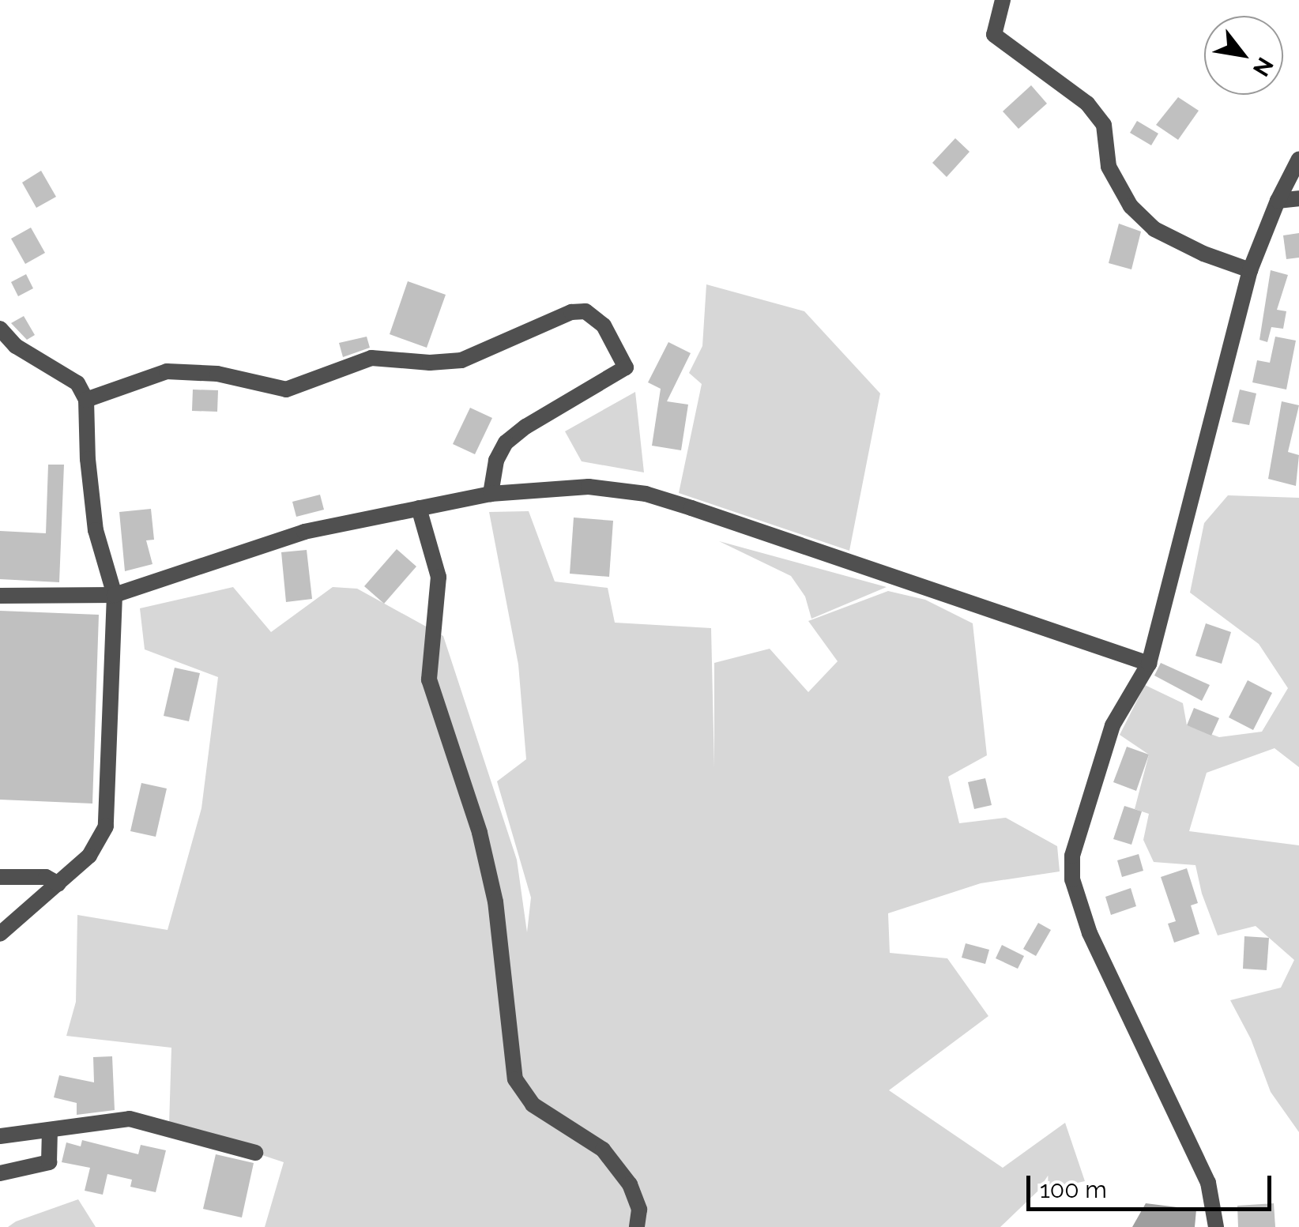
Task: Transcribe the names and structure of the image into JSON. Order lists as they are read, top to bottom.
{
  "scale_bar": "100 m",
  "north": "bottom right"
}
